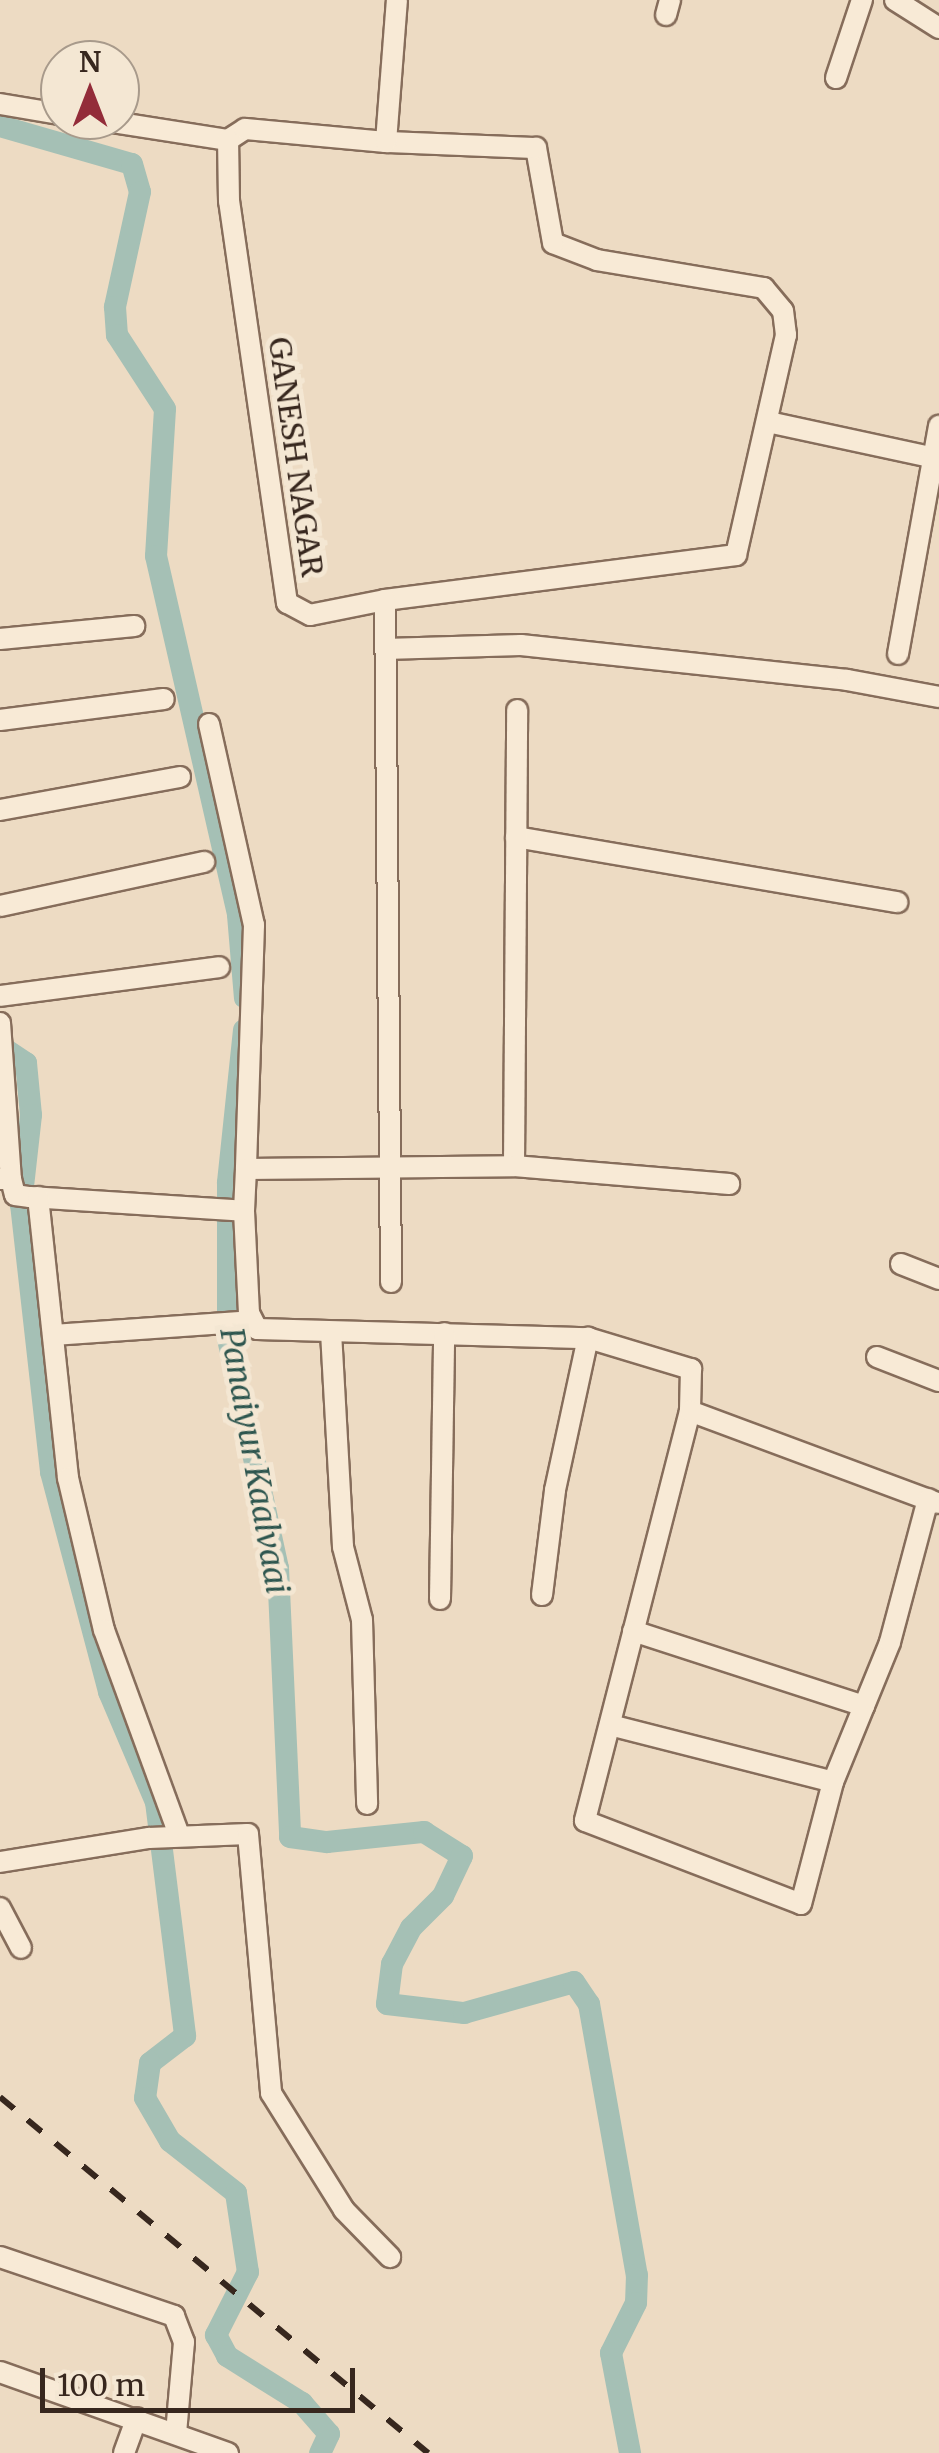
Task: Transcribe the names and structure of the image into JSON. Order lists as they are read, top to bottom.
{
  "streets": {
    "street": ["GANESH NAGAR"]
  },
  "water": ["Panaiyur Kaalvaai"],
  "scale_bar": "100 m",
  "north": "top"
}
